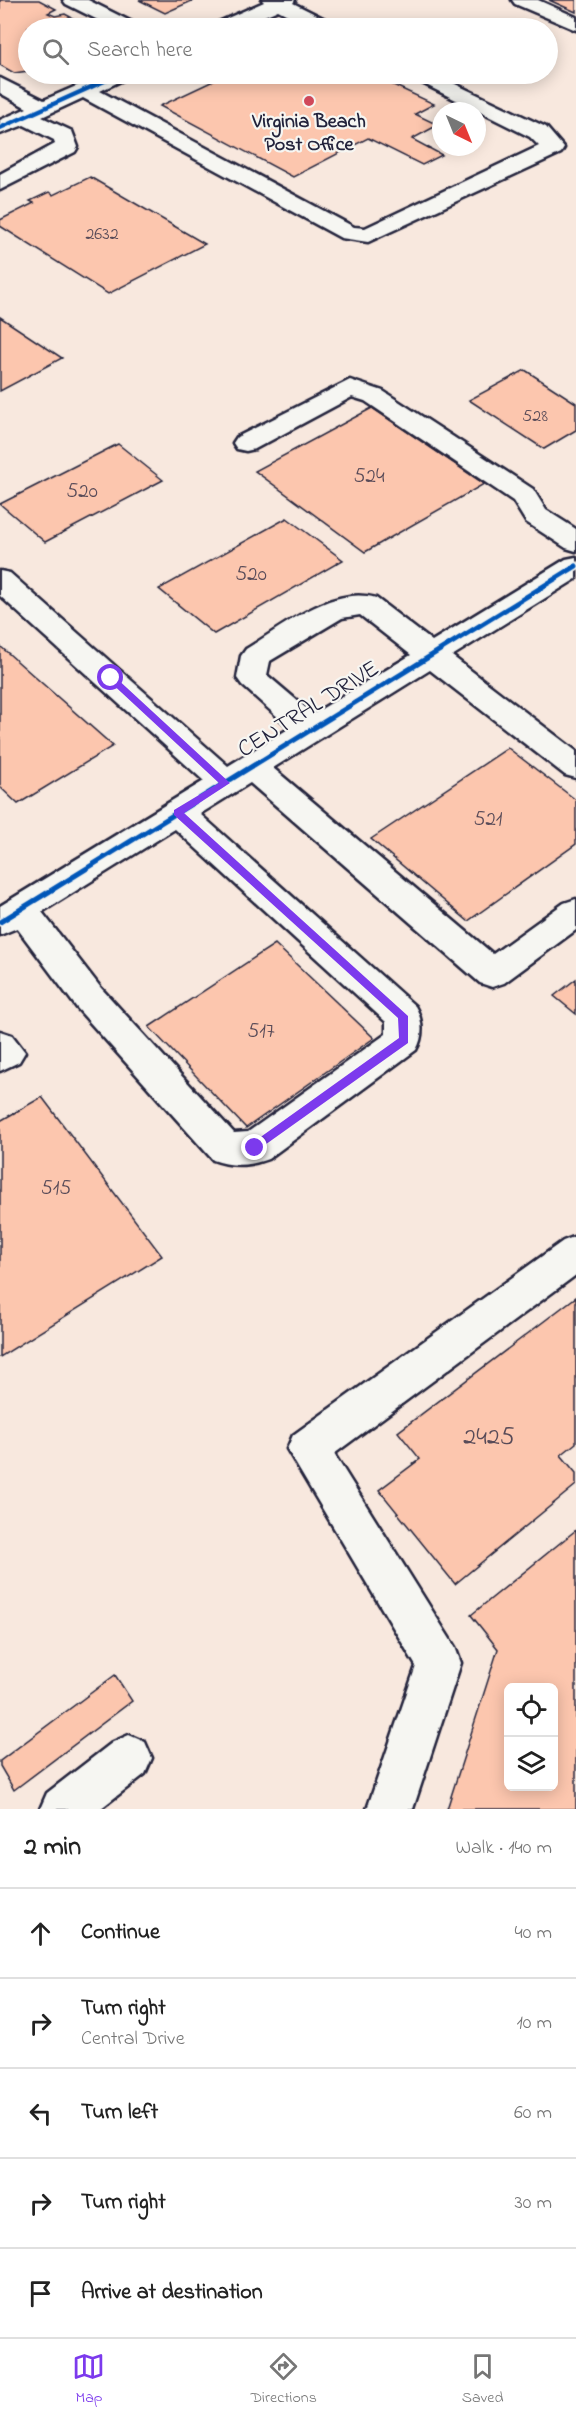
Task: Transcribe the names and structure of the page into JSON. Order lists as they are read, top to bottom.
{
  "streets": {
    "street": ["CENTRAL DRIVE"]
  },
  "places": ["Virginia Beach Post Office"],
  "house_numbers": [
    "2632",
    "528",
    "524",
    "520",
    "520",
    "521",
    "517",
    "515",
    "2425"
  ],
  "north": "bottom right",
  "page": {
    "search": "Search here",
    "heading": ["2 min", "Walk · 140 m"],
    "list": [
      ["Continue", "40 m"],
      ["Turn right", "Central Drive", "10 m"],
      ["Turn left", "60 m"],
      ["Turn right", "30 m"],
      "Arrive at destination"
    ],
    "nav": ["Map", "Directions", "Saved"]
  }
}
